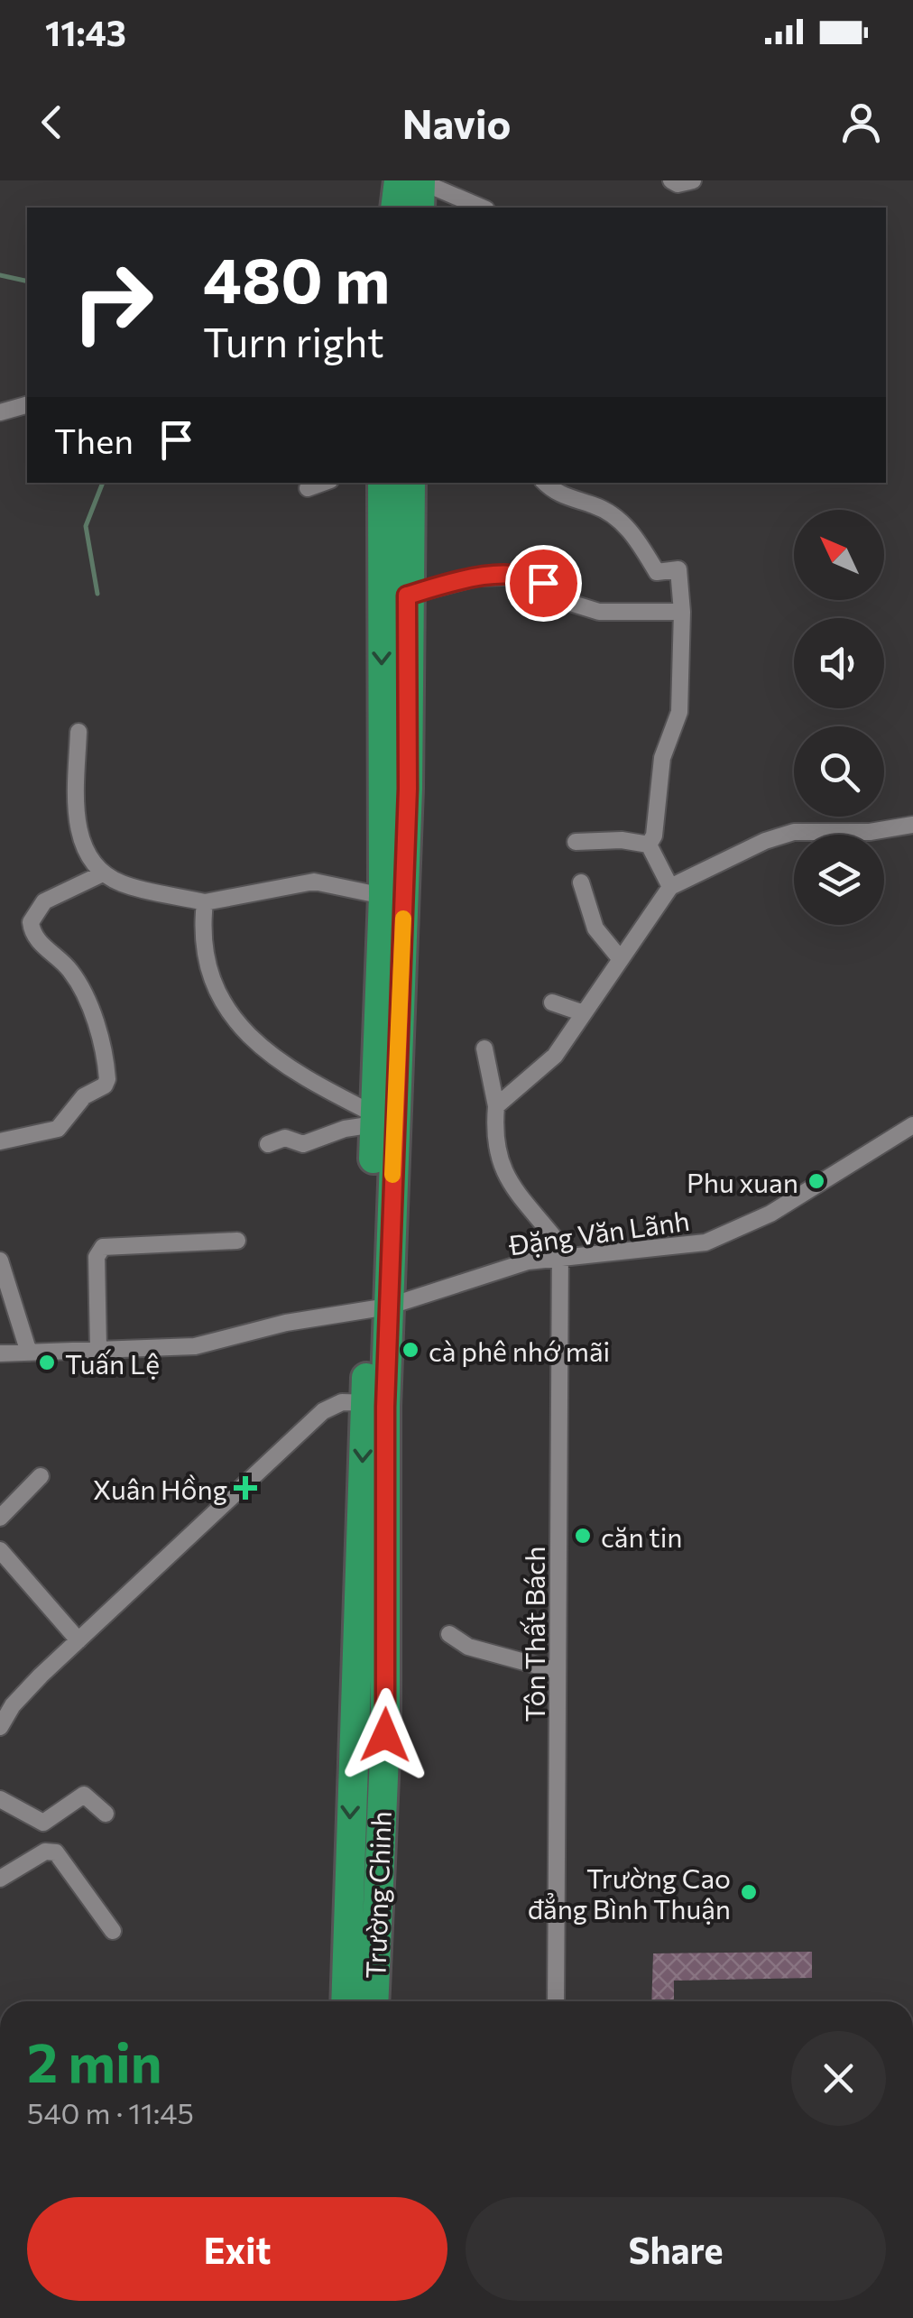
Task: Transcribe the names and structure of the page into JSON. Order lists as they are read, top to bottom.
{
  "streets": {
    "highway": ["Trường Chinh"],
    "street": ["Đặng Văn Lãnh", "Tôn Thất Bách"]
  },
  "crossings": [
    ["Đặng Văn Lãnh", "Tôn Thất Bách"],
    ["Đặng Văn Lãnh", "Trường Chinh"]
  ],
  "places": {
    "other": [
      "Phu xuan",
      "cà phê nhớ mãi",
      "Tuấn Lệ",
      "căn tin",
      "Trường Cao đẳng Bình Thuận"
    ],
    "health": ["Xuân Hồng"]
  },
  "north": "top left",
  "page": {
    "status": "11:43",
    "header": "Navio",
    "turn": ["480 m", "Turn right"],
    "then": "Then",
    "heading": ["2 min", "540 m · 11:45"],
    "buttons": ["Exit", "Share"]
  }
}
